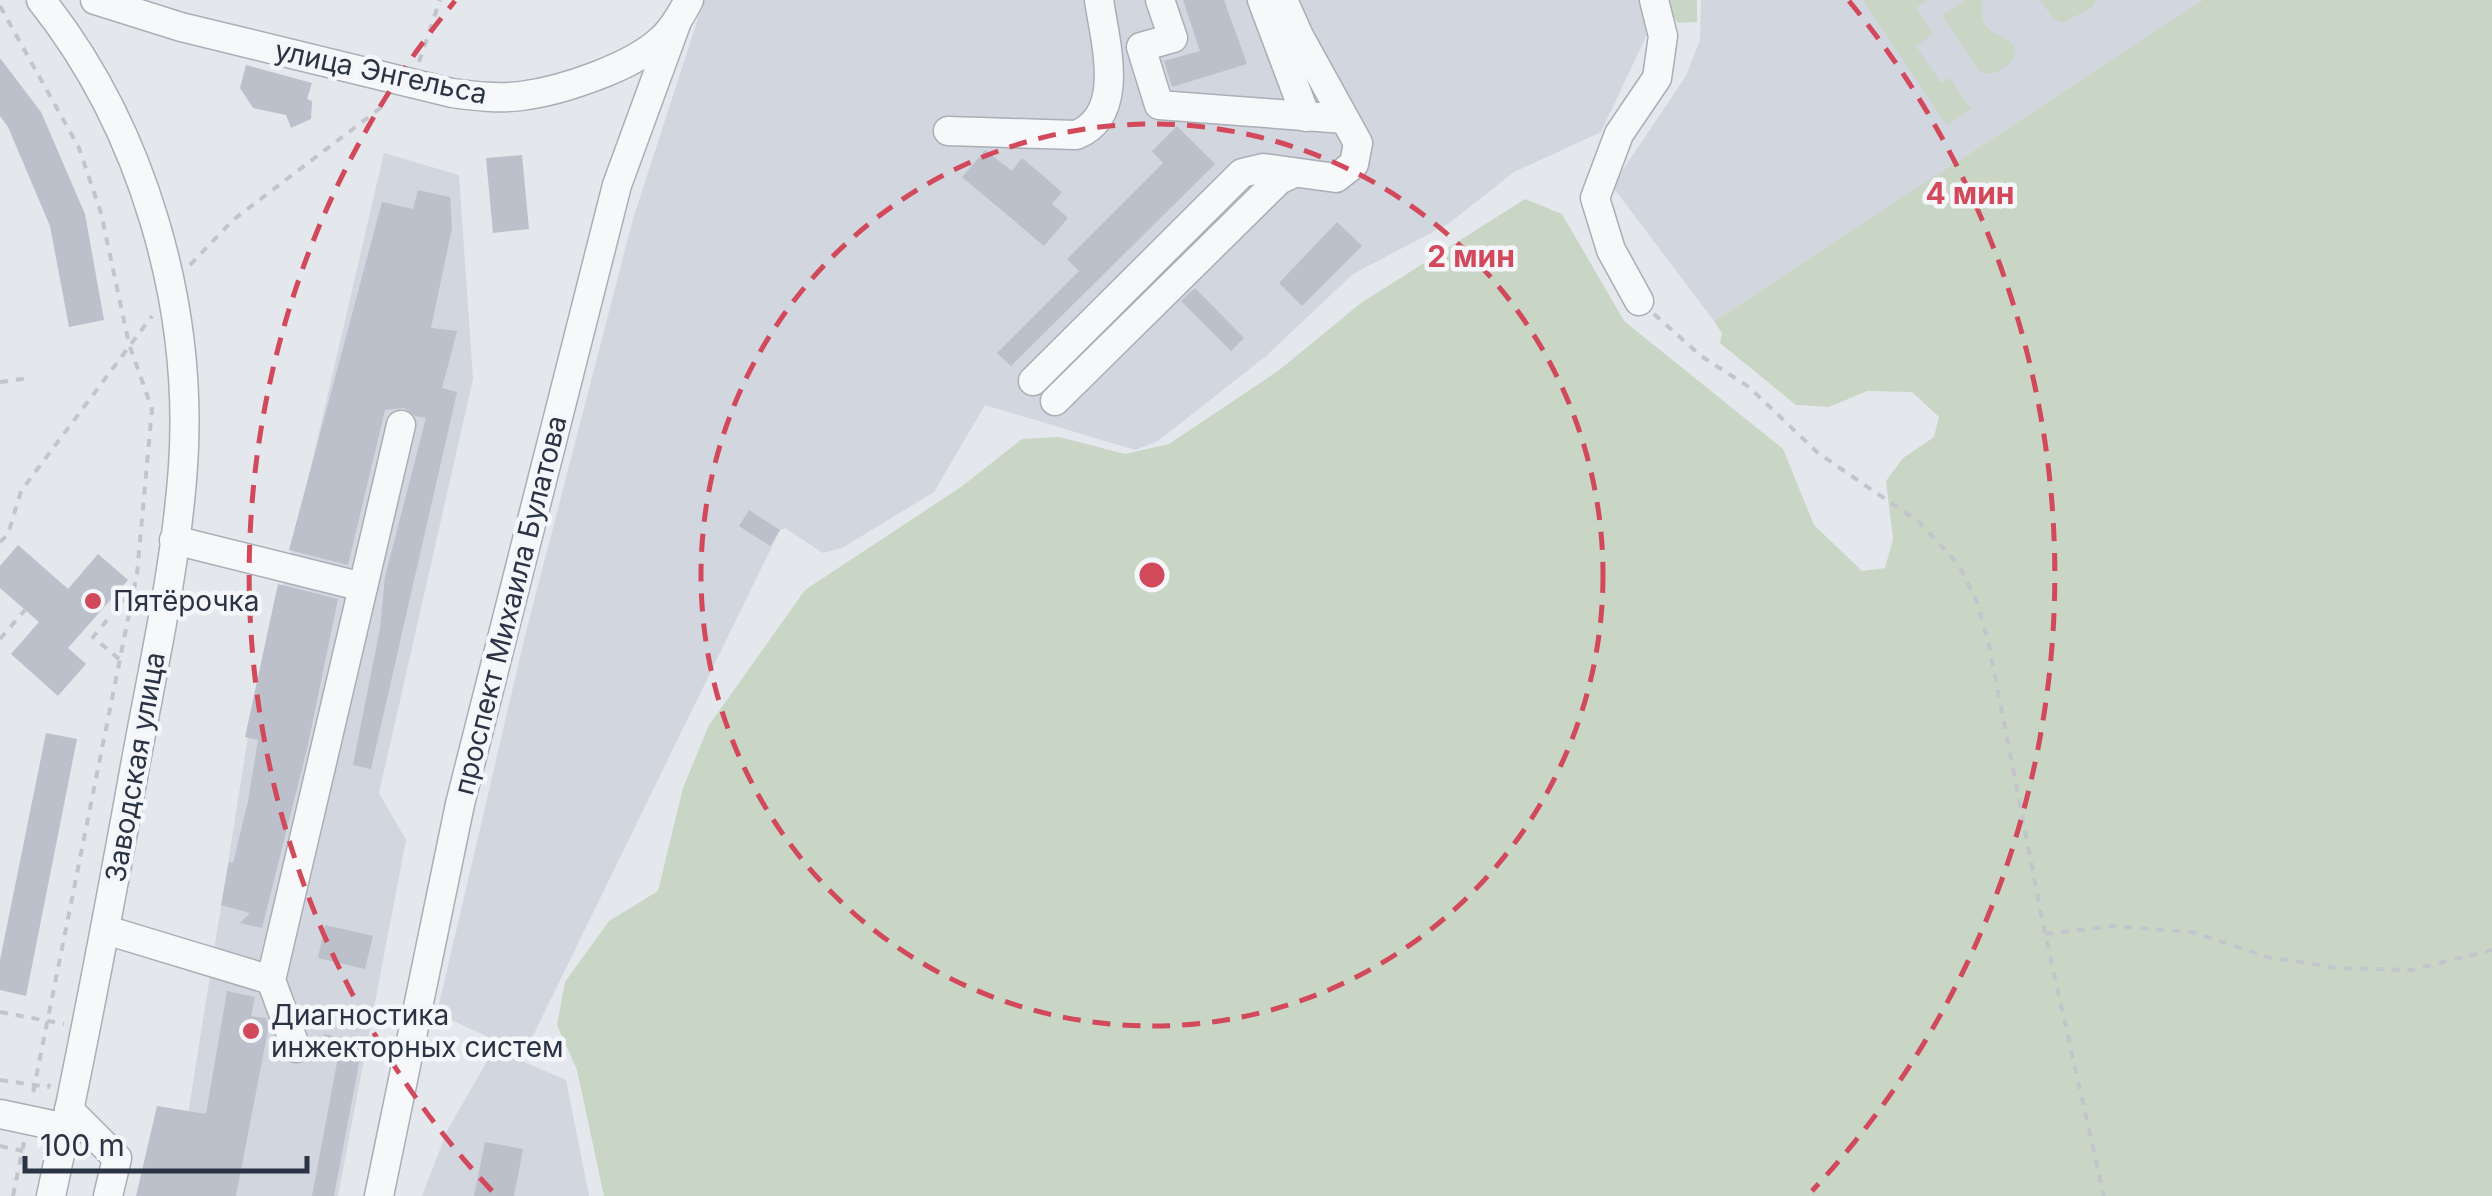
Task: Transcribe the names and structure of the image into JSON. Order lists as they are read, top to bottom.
{
  "streets": {
    "street": ["улица Энгельса", "проспект Михаила Булатова", "Заводская улица"]
  },
  "crossings": [
    ["улица Энгельса", "проспект Михаила Булатова"]
  ],
  "places": ["Пятёрочка", "Диагностика инжекторных систем"],
  "scale_bar": "100 m",
  "rings": ["4 мин", "2 мин"]
}
